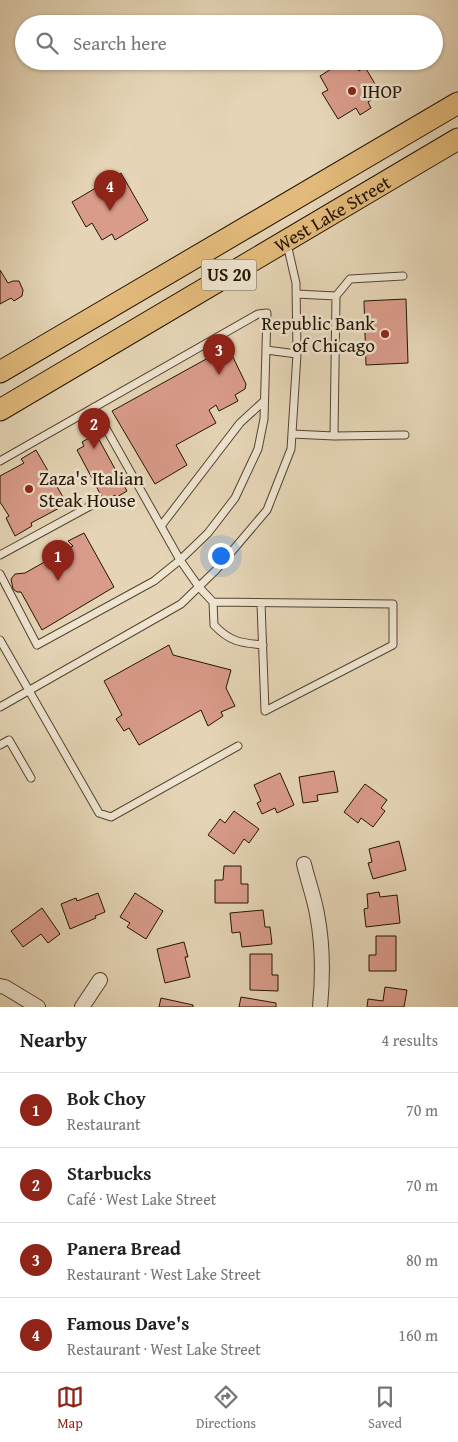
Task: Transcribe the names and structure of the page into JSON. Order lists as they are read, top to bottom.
{
  "streets": {
    "main road": ["West Lake Street", "US 20"]
  },
  "places": ["IHOP", "Republic Bank of Chicago", "Zaza's Italian Steak House"],
  "page": {
    "search": "Search here",
    "pins": [
      "4",
      "3",
      "2",
      "1"
    ],
    "heading": ["Nearby", "4 results"],
    "list": [
      {
        "mark": "1",
        "name": "Bok Choy",
        "note": "Restaurant",
        "value": "70 m"
      },
      {
        "mark": "2",
        "name": "Starbucks",
        "note": "Café · West Lake Street",
        "value": "70 m"
      },
      {
        "mark": "3",
        "name": "Panera Bread",
        "note": "Restaurant · West Lake Street",
        "value": "80 m"
      },
      {
        "mark": "4",
        "name": "Famous Dave's",
        "note": "Restaurant · West Lake Street",
        "value": "160 m"
      }
    ],
    "nav": ["Map", "Directions", "Saved"]
  }
}
